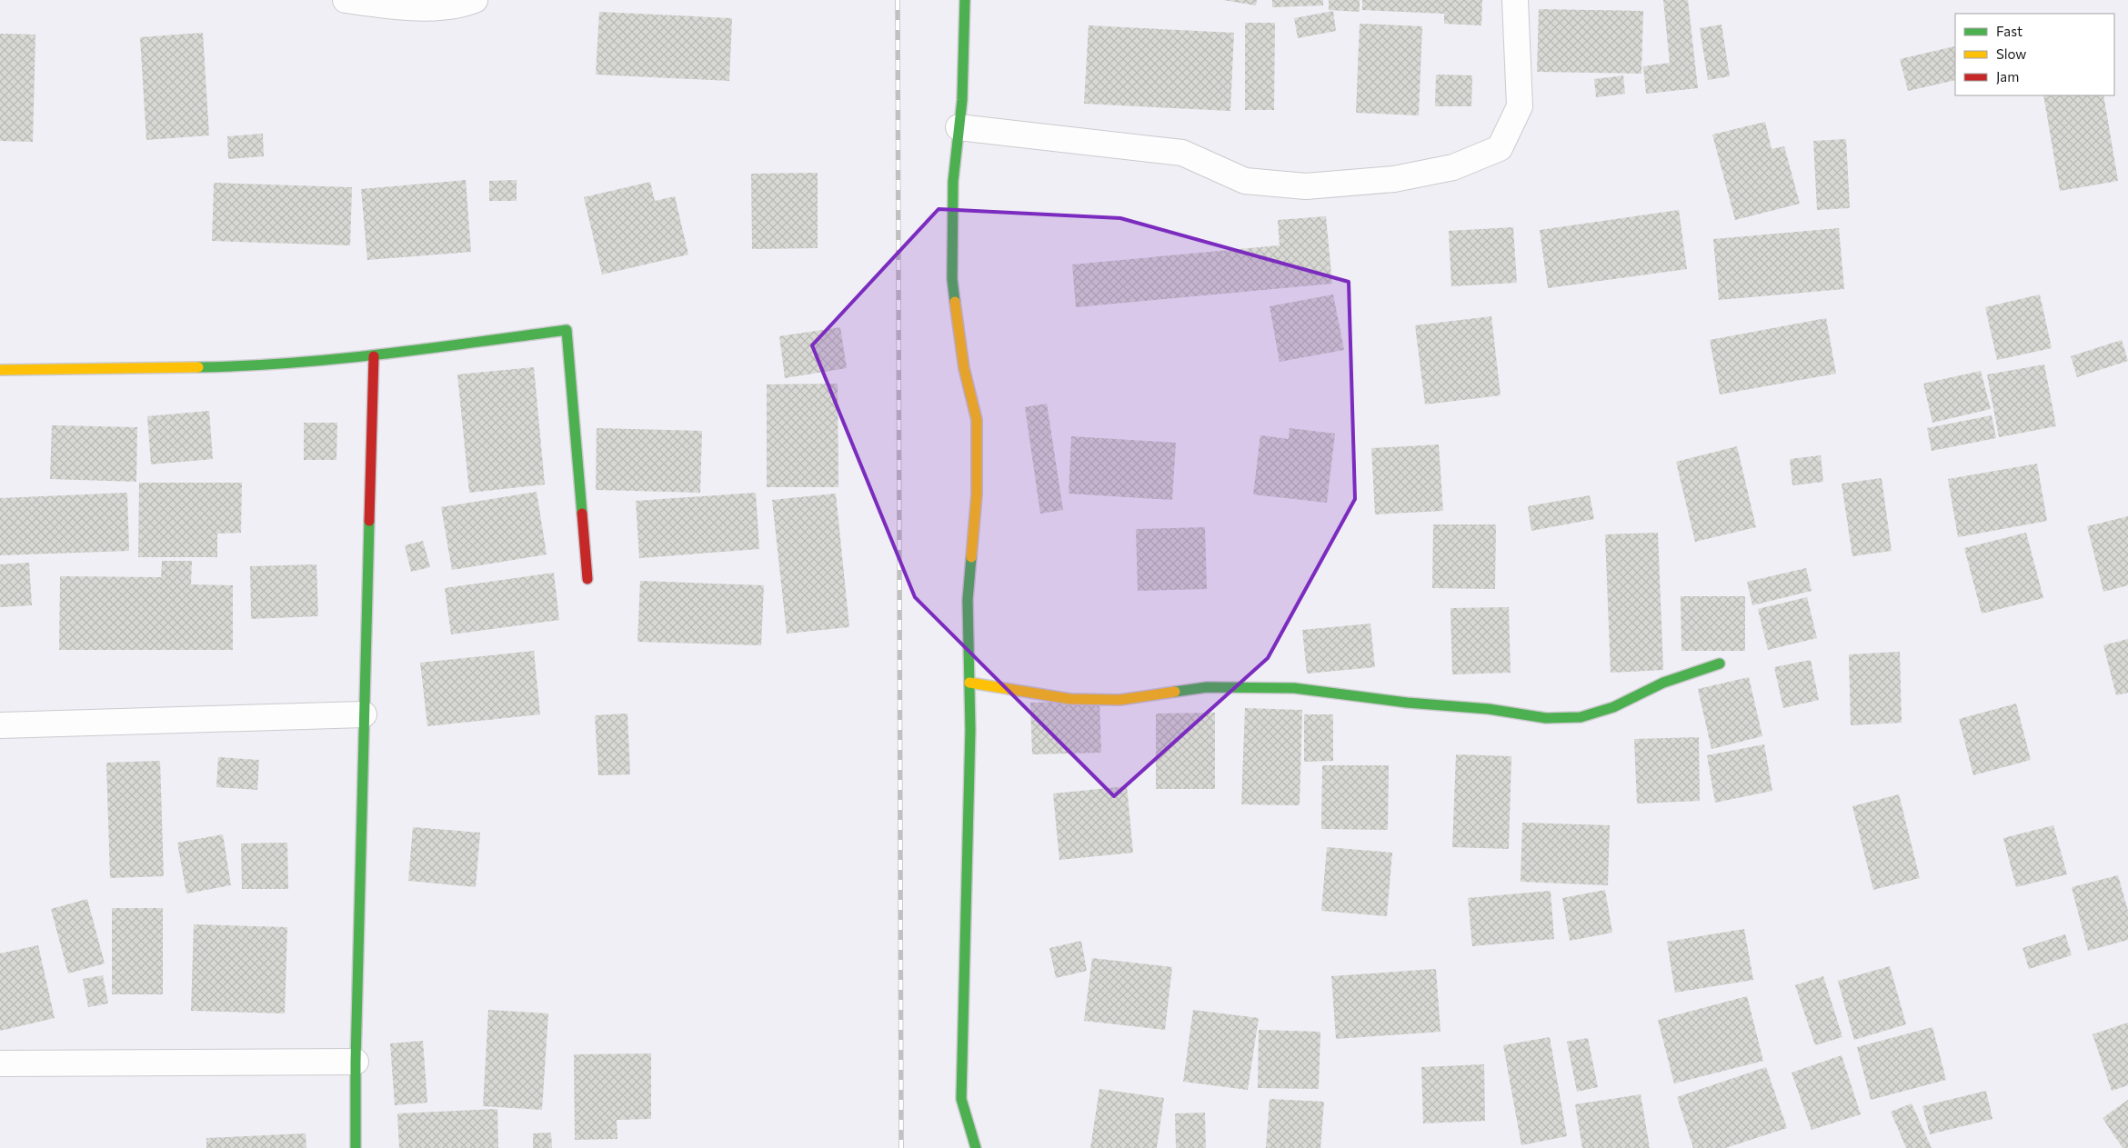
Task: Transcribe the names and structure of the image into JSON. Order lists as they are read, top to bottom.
{
  "legend": ["Fast", "Slow", "Jam"]
}
